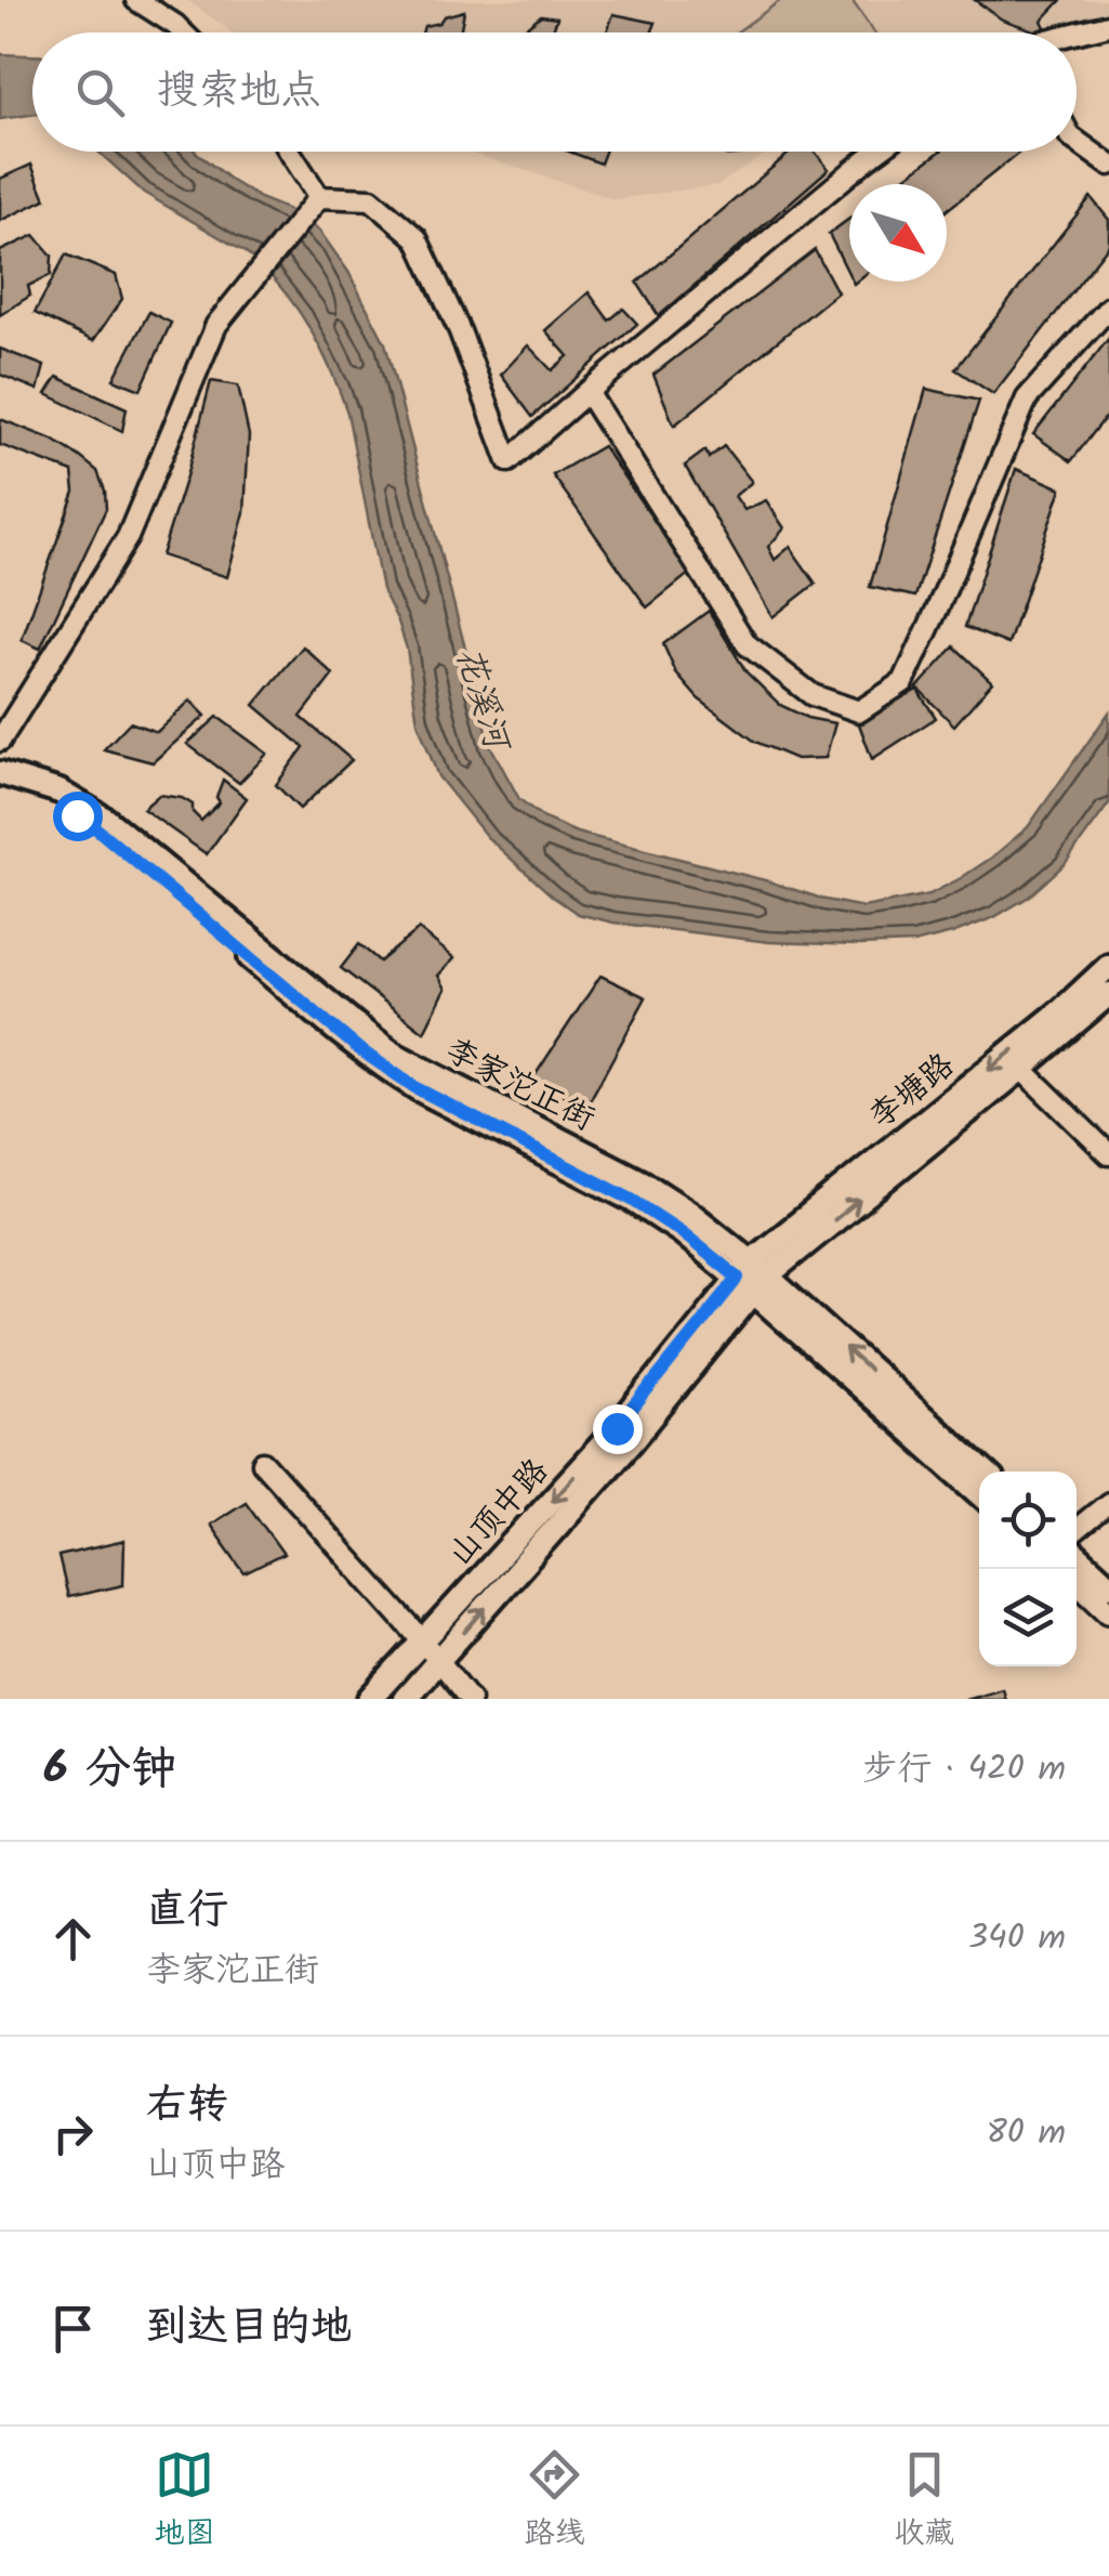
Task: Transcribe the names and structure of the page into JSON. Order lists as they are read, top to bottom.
{
  "streets": {
    "main road": ["李家沱正街", "李塘路", "山顶中路"]
  },
  "crossings": [
    ["李家沱正街", "李塘路"],
    ["李家沱正街", "山顶中路"],
    ["李塘路", "山顶中路"]
  ],
  "water": ["花溪河"],
  "north": "bottom right",
  "page": {
    "search": "搜索地点",
    "heading": ["6 分钟", "步行 · 420 m"],
    "list": [
      ["直行", "李家沱正街", "340 m"],
      ["右转", "山顶中路", "80 m"],
      "到达目的地"
    ],
    "nav": ["地图", "路线", "收藏"]
  }
}
